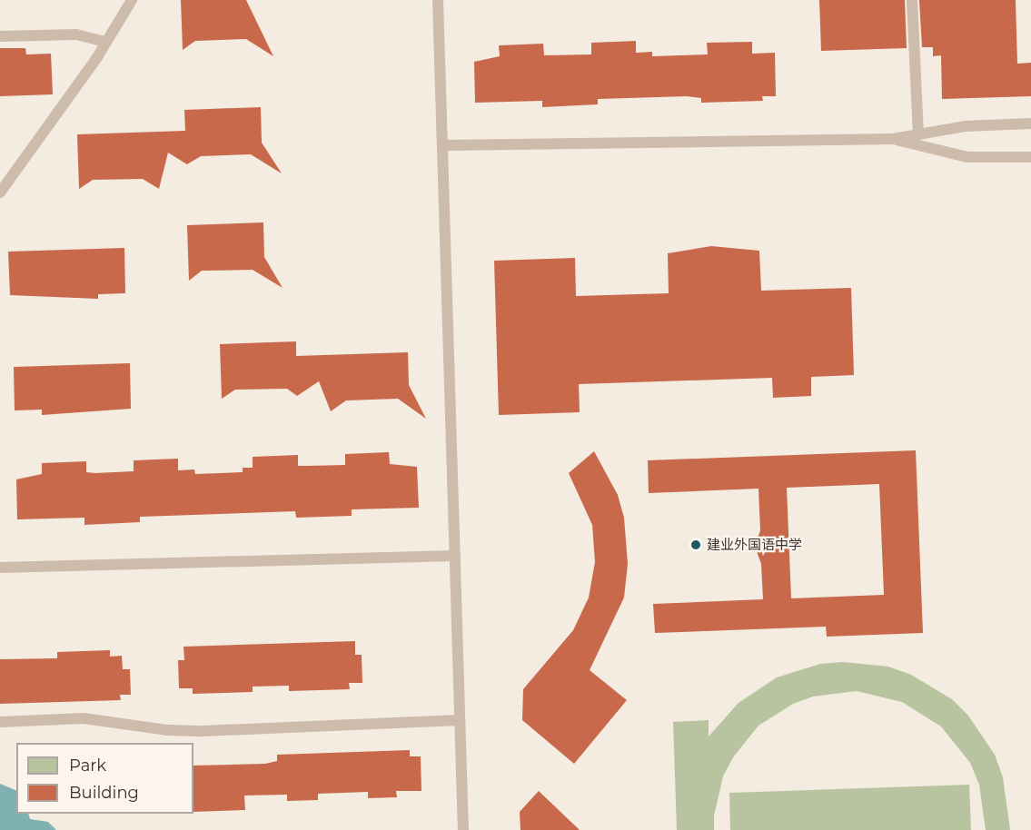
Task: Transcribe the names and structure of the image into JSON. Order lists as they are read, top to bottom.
{
  "places": ["建业外国语中学"],
  "legend": ["Park", "Building"]
}
